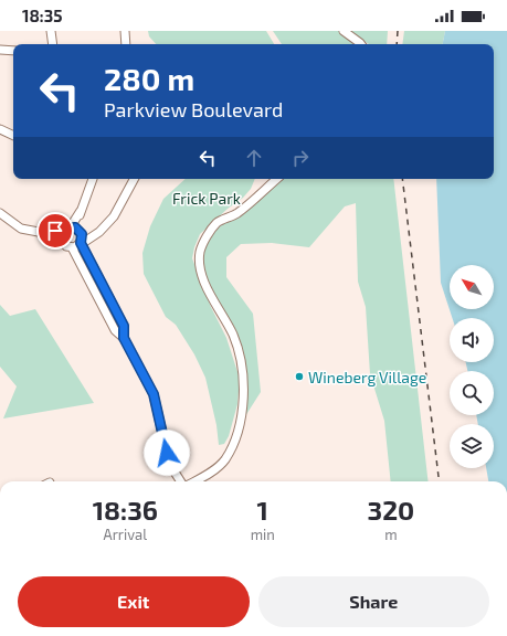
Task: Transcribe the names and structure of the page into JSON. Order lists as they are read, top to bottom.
{
  "parks": ["Frick Park"],
  "places": ["Wineberg Village"],
  "north": "top left",
  "page": {
    "status": "18:35",
    "turn": ["280 m", "Parkview Boulevard"],
    "eta": [
      "18:36",
      "Arrival",
      "1",
      "min",
      "320",
      "m"
    ],
    "buttons": ["Exit", "Share"]
  }
}
